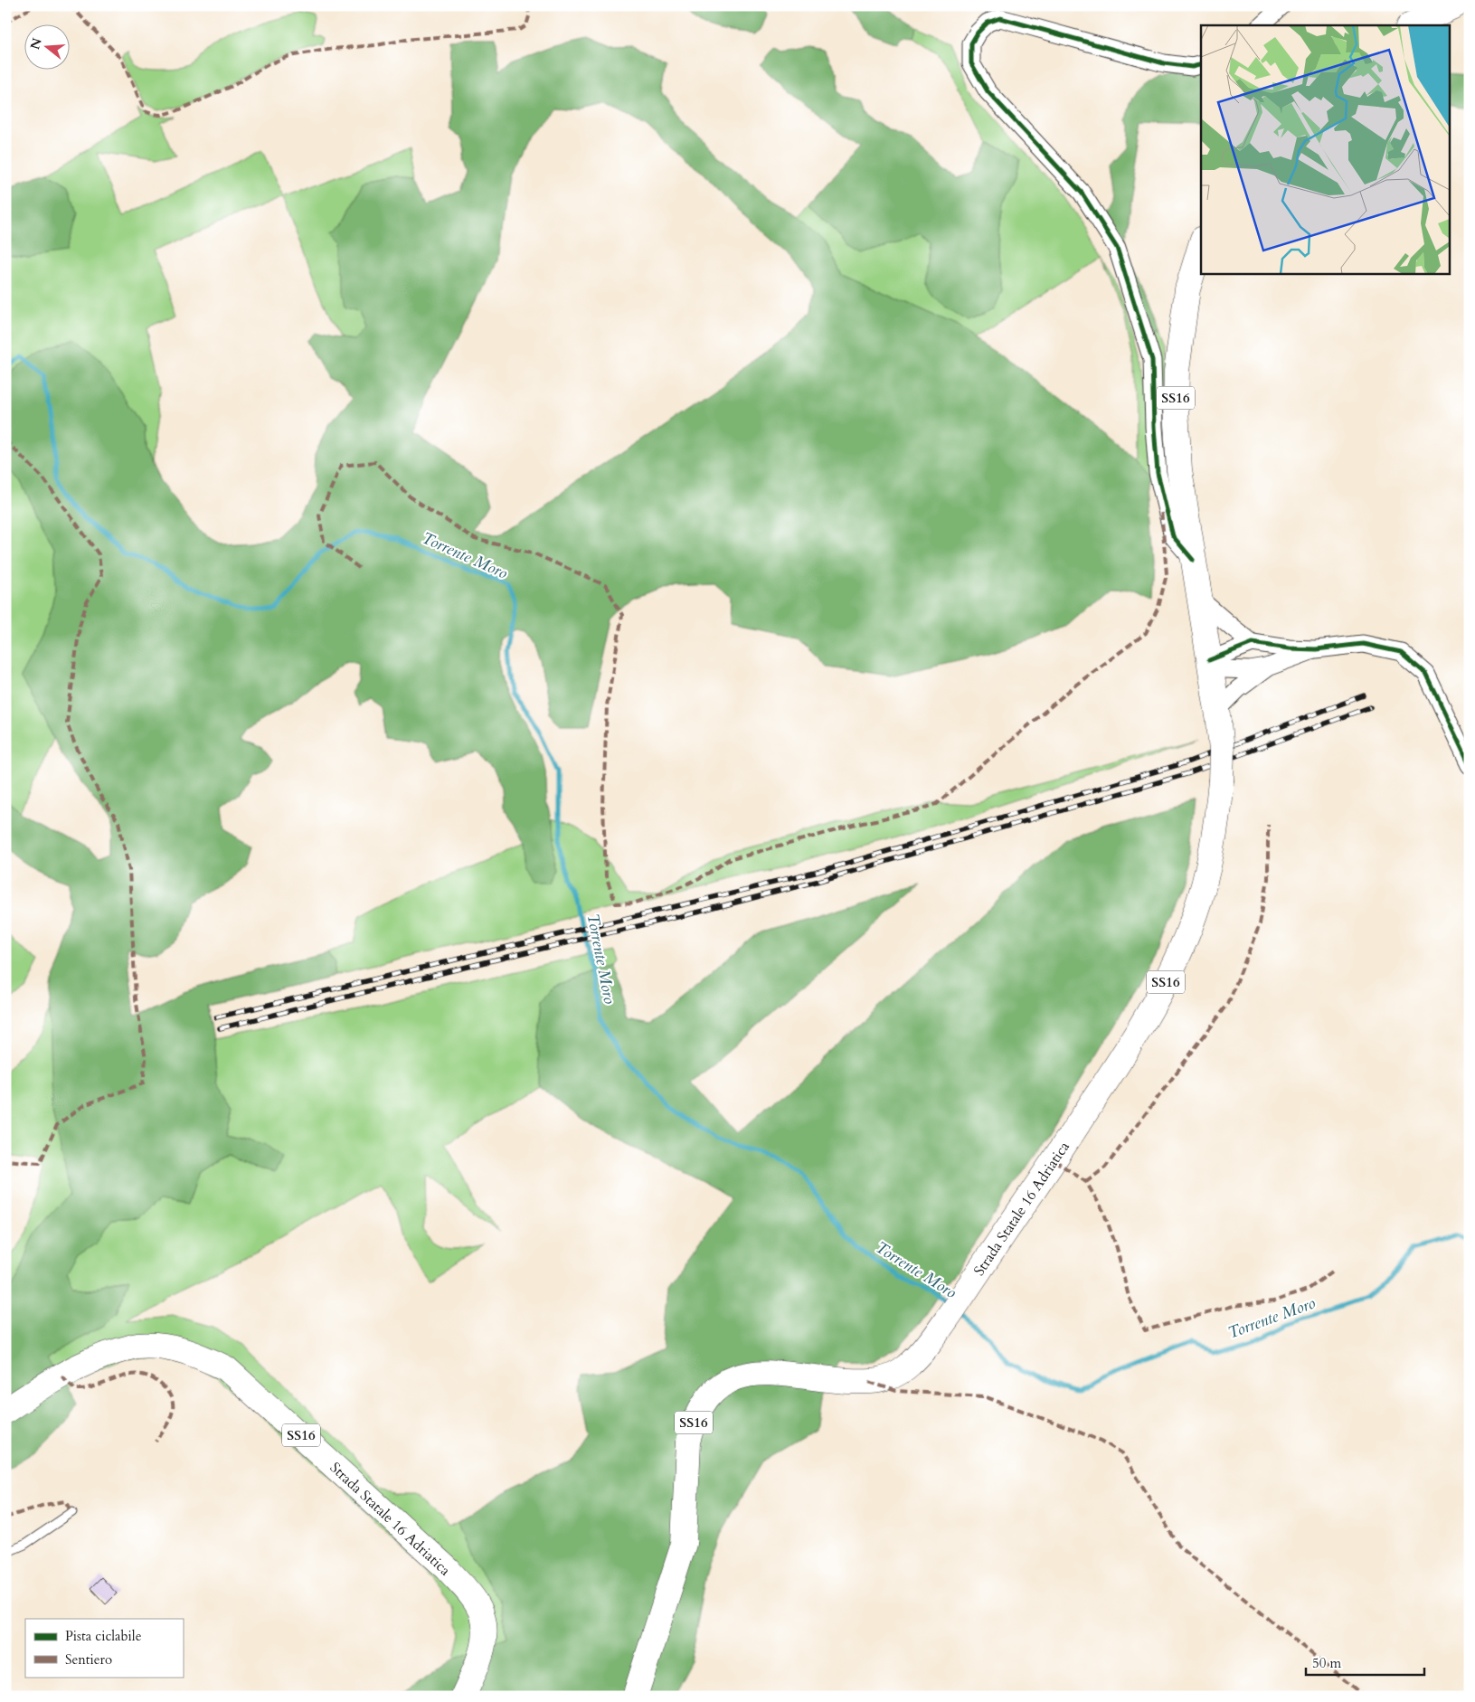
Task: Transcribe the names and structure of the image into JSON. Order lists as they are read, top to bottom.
{
  "streets": {
    "main road": ["SS16", "Strada Statale 16 Adriatica"]
  },
  "crossings": [
    ["SS16", "Strada Statale 16 Adriatica"]
  ],
  "water": ["Torrente Moro"],
  "legend": ["Pista ciclabile", "Sentiero"],
  "scale_bar": "50 m",
  "north": "left"
}
